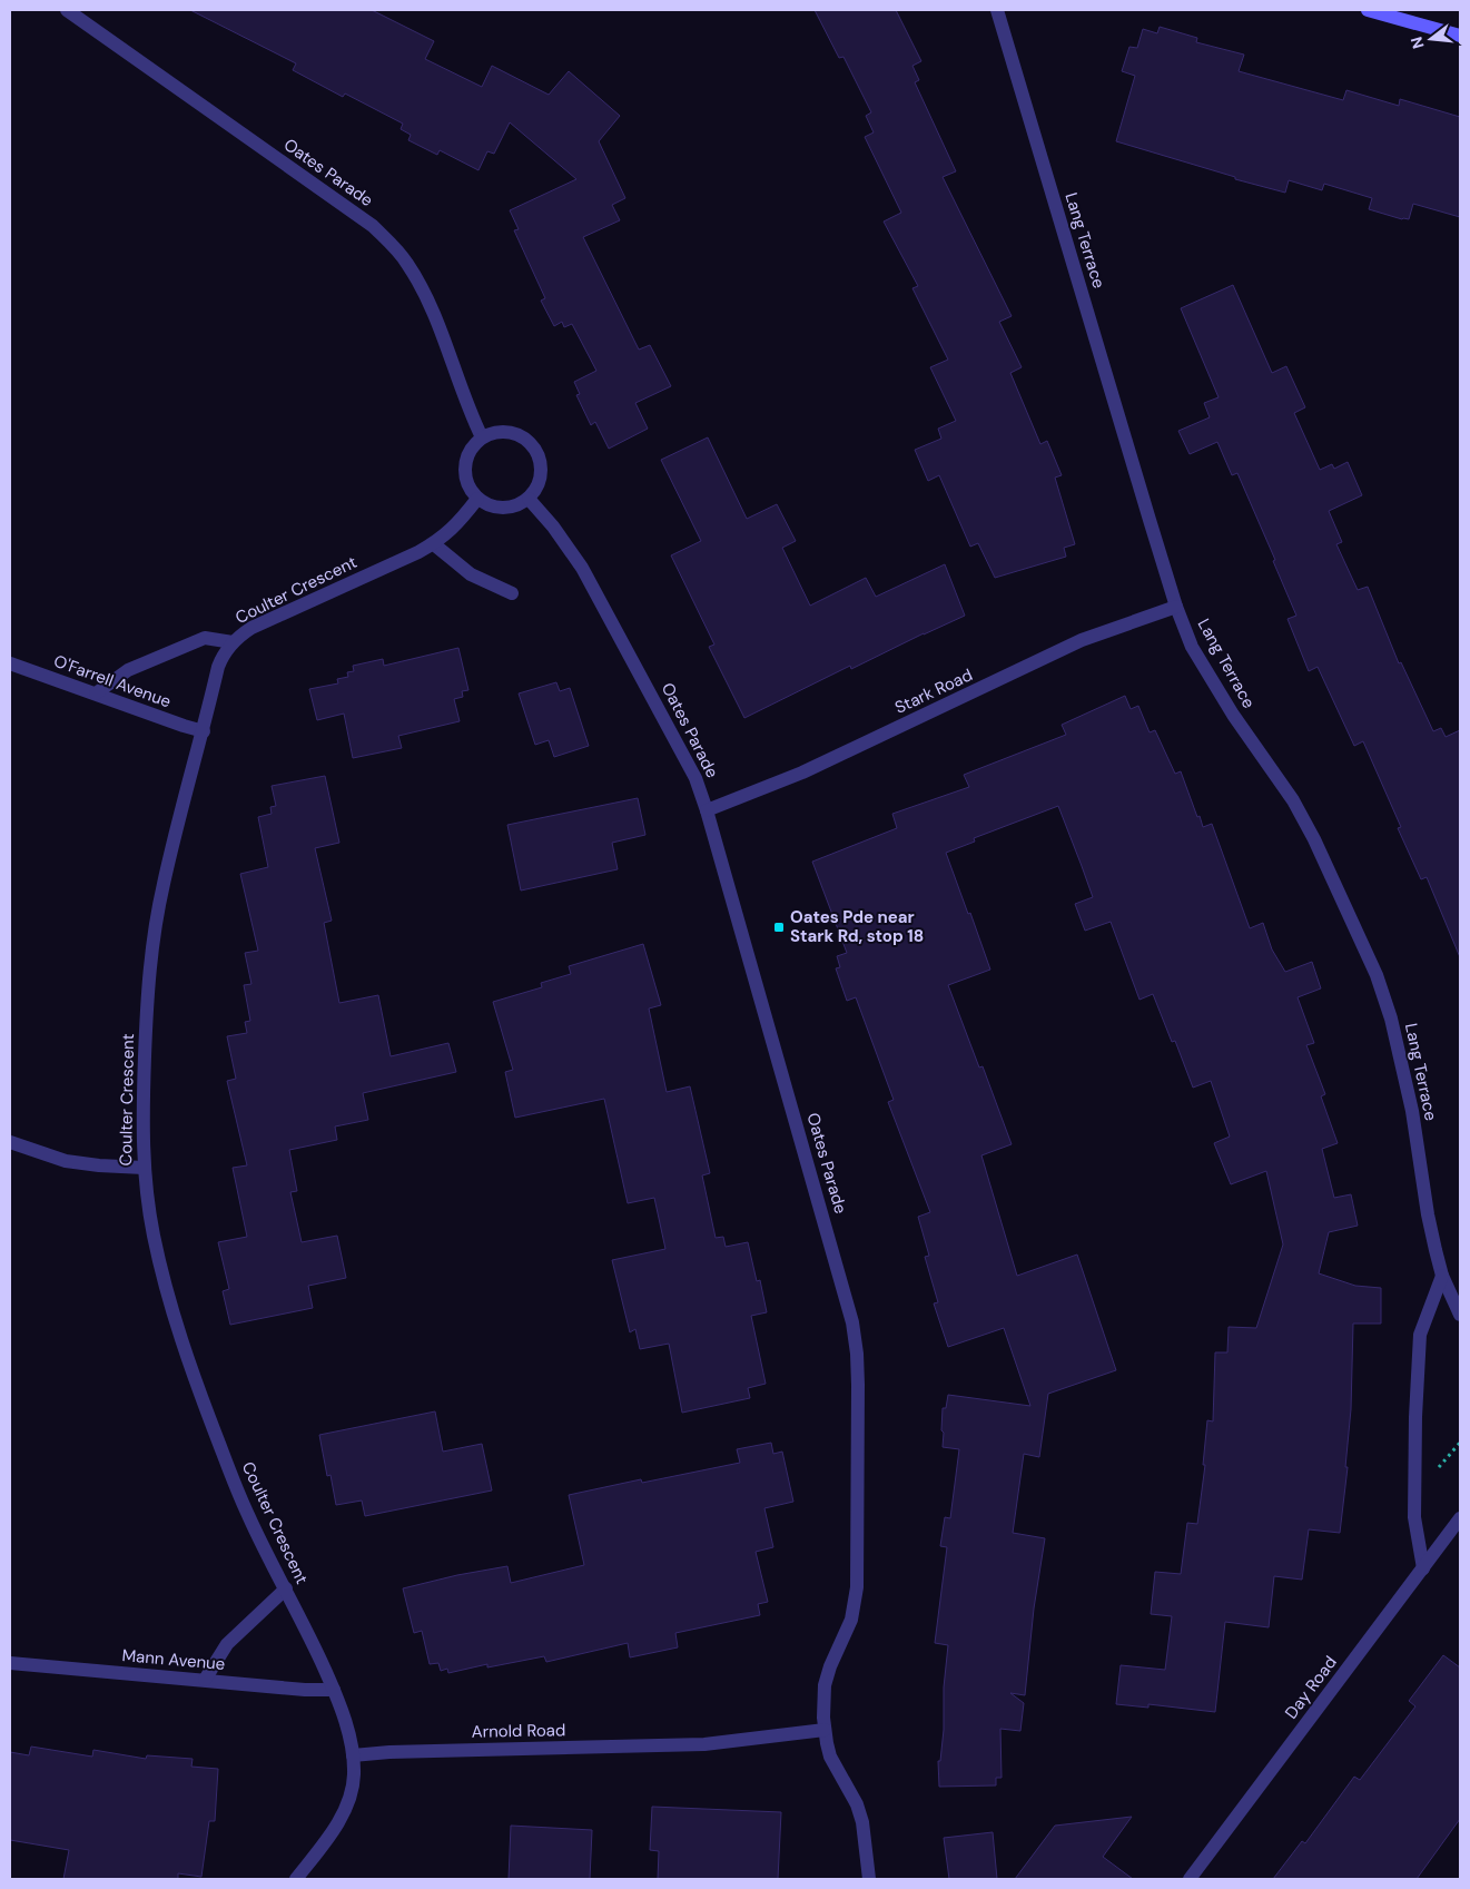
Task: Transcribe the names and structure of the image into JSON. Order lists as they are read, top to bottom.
{
  "streets": {
    "street": [
      "Oates Parade",
      "Lang Terrace",
      "Coulter Crescent",
      "O'Farrell Avenue",
      "Stark Road",
      "Mann Avenue",
      "Day Road",
      "Arnold Road"
    ]
  },
  "crossings": [
    ["Oates Parade", "Coulter Crescent"],
    ["Oates Parade", "Stark Road"],
    ["Oates Parade", "Arnold Road"],
    ["Lang Terrace", "Stark Road"],
    ["Coulter Crescent", "O'Farrell Avenue"],
    ["Coulter Crescent", "Mann Avenue"],
    ["Coulter Crescent", "Arnold Road"]
  ],
  "places": {
    "transit": ["Oates Pde near Stark Rd, stop 18"]
  },
  "north": "left"
}
